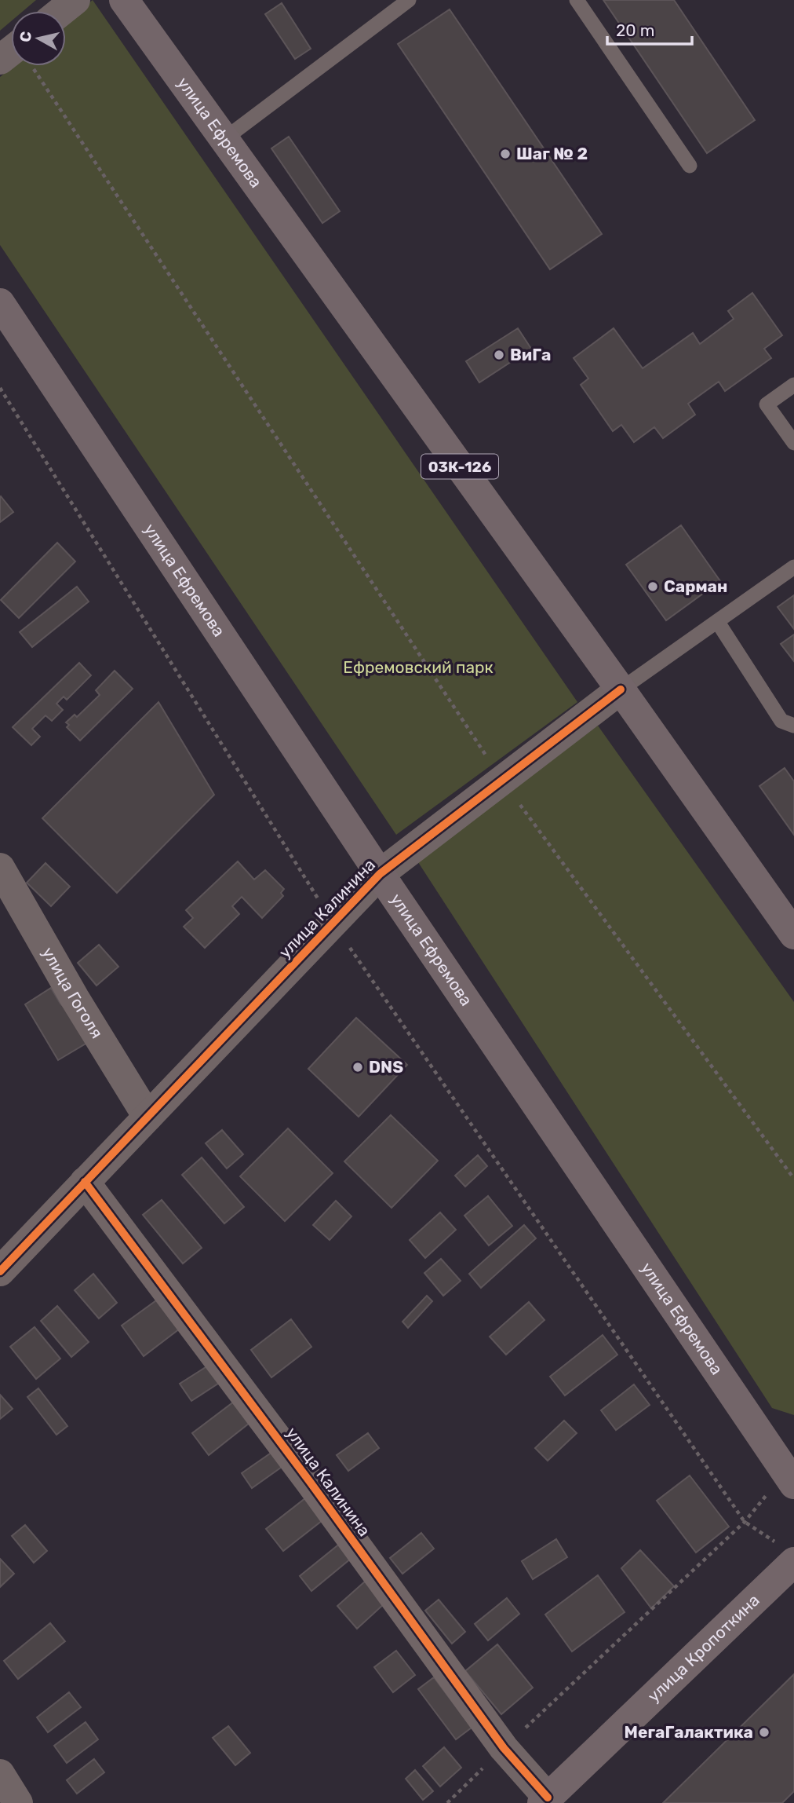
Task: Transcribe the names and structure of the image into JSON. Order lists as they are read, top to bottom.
{
  "streets": {
    "main road": ["улица Ефремова", "03К-126", "улица Кропоткина"],
    "street": ["улица Калинина", "улица Гоголя"]
  },
  "crossings": [
    ["улица Ефремова", "улица Калинина"],
    ["улица Калинина", "улица Гоголя"],
    ["улица Калинина", "улица Кропоткина"]
  ],
  "parks": ["Ефремовский парк"],
  "places": [
    "Шаг № 2",
    "ВиГа",
    "Сарман",
    "DNS",
    "МегаГалактика"
  ],
  "scale_bar": "20 m",
  "north": "left"
}
